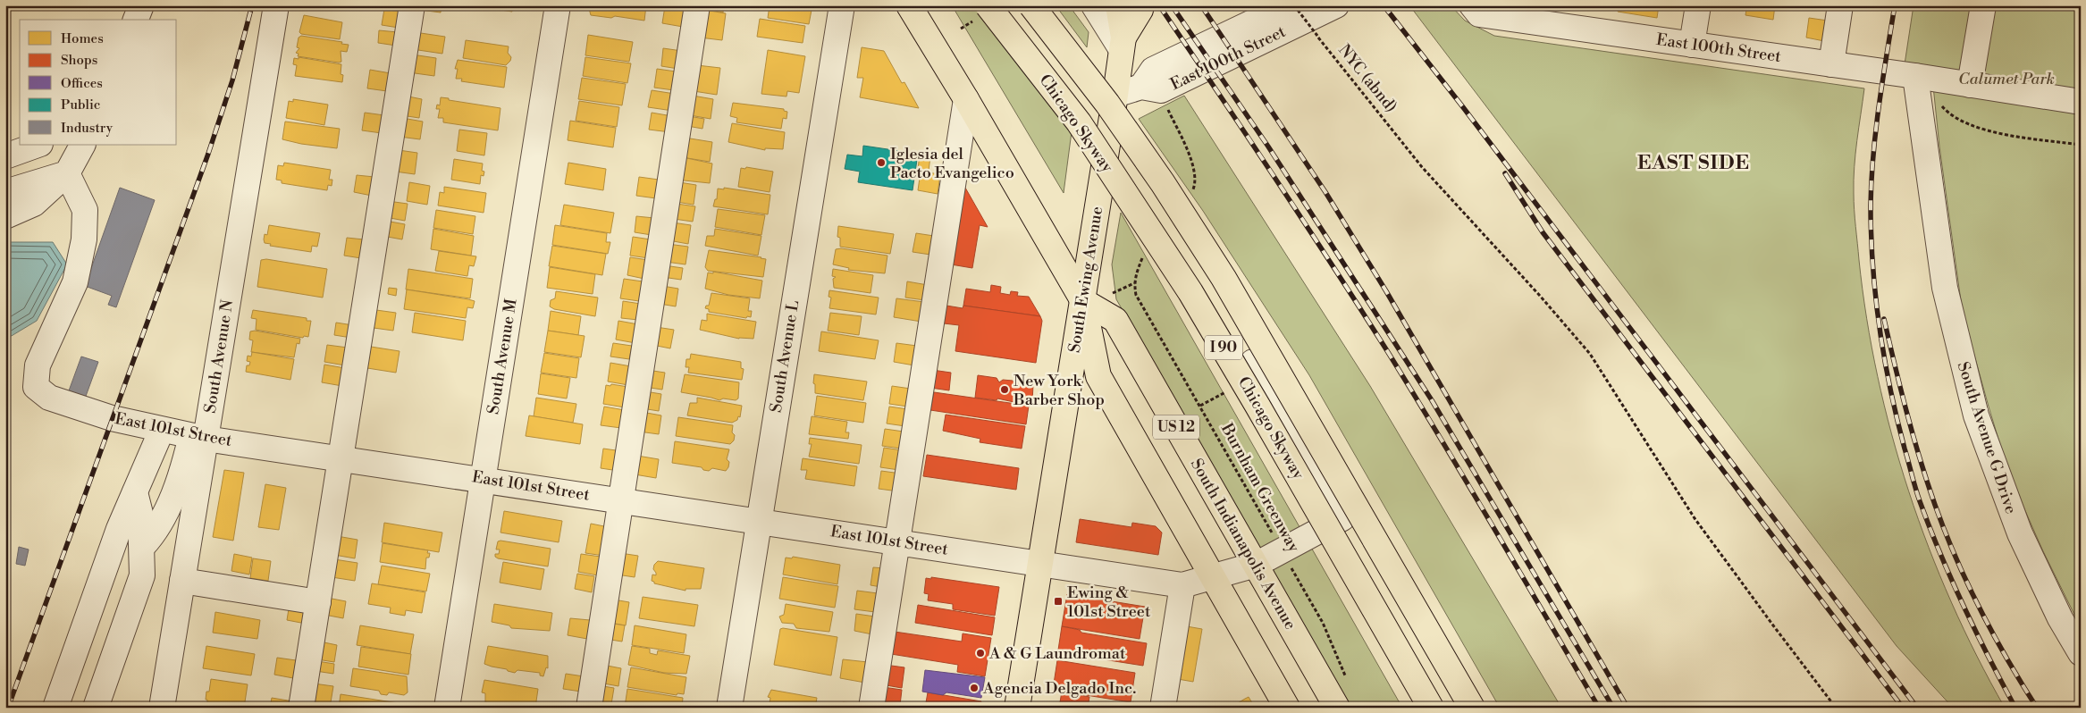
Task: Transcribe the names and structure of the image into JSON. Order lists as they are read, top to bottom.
{
  "streets": {
    "main road": [
      "Chicago Skyway",
      "South Ewing Avenue",
      "I 90",
      "US 12",
      "South Indianapolis Avenue"
    ],
    "street": [
      "East 100th Street",
      "South Avenue N",
      "South Avenue M",
      "South Avenue L",
      "East 101st Street",
      "South Avenue G Drive"
    ],
    "path": ["NYC (abnd)", "Burnham Greenway"]
  },
  "crossings": [
    ["East 100th Street", "South Ewing Avenue"],
    ["East 100th Street", "South Avenue G Drive"],
    ["South Ewing Avenue", "East 101st Street"],
    ["South Ewing Avenue", "South Indianapolis Avenue"],
    ["South Avenue N", "East 101st Street"],
    ["South Avenue M", "East 101st Street"],
    ["South Avenue L", "East 101st Street"],
    ["East 101st Street", "Burnham Greenway"],
    ["East 101st Street", "South Indianapolis Avenue"]
  ],
  "districts": ["EAST SIDE"],
  "parks": ["Calumet Park"],
  "places": {
    "other": [
      "Iglesia del Pacto Evangelico",
      "New York Barber Shop",
      "A & G Laundromat",
      "Agencia Delgado Inc."
    ],
    "transit": ["Ewing & 101st Street"]
  },
  "legend": [
    "Homes",
    "Shops",
    "Offices",
    "Public",
    "Industry"
  ]
}
